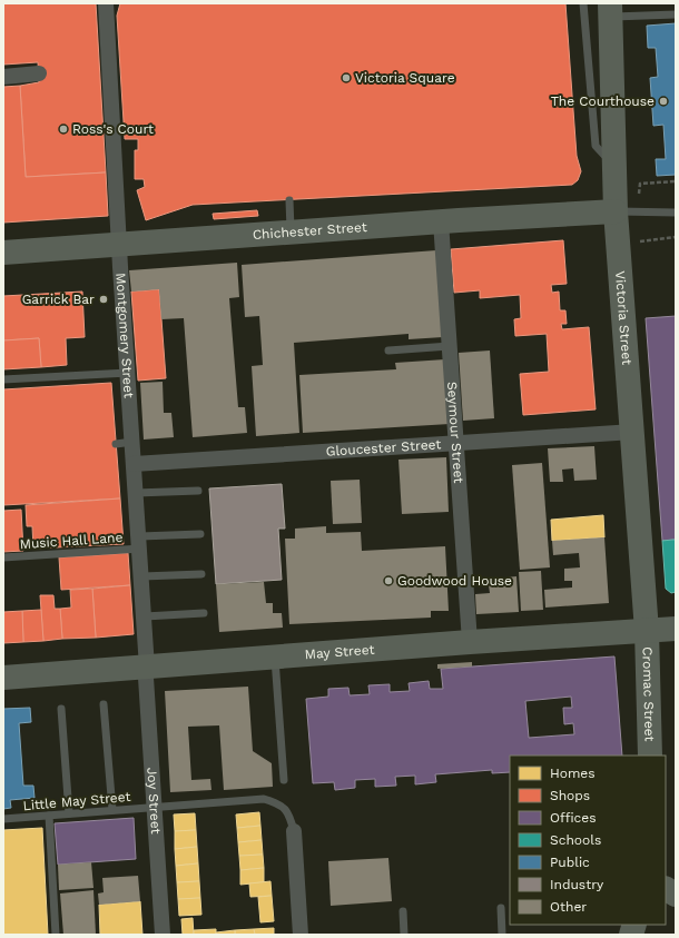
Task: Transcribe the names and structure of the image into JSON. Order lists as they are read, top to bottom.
{
  "streets": {
    "main road": [
      "Chichester Street",
      "Victoria Street",
      "May Street",
      "Cromac Street"
    ],
    "street": [
      "Montgomery Street",
      "Seymour Street",
      "Gloucester Street",
      "Joy Street"
    ],
    "lane": ["Music Hall Lane", "Little May Street"]
  },
  "crossings": [
    ["Chichester Street", "Victoria Street"],
    ["Chichester Street", "Montgomery Street"],
    ["Chichester Street", "Seymour Street"],
    ["Victoria Street", "Gloucester Street"],
    ["Victoria Street", "May Street"],
    ["Victoria Street", "Cromac Street"],
    ["Montgomery Street", "Gloucester Street"],
    ["Montgomery Street", "Music Hall Lane"],
    ["Montgomery Street", "May Street"],
    ["Montgomery Street", "Joy Street"],
    ["Seymour Street", "Gloucester Street"],
    ["Seymour Street", "May Street"],
    ["May Street", "Cromac Street"],
    ["May Street", "Joy Street"],
    ["Little May Street", "Joy Street"]
  ],
  "places": [
    "Victoria Square",
    "The Courthouse",
    "Ross's Court",
    "Garrick Bar",
    "Goodwood House"
  ],
  "legend": [
    "Homes",
    "Shops",
    "Offices",
    "Schools",
    "Public",
    "Industry",
    "Other"
  ]
}
